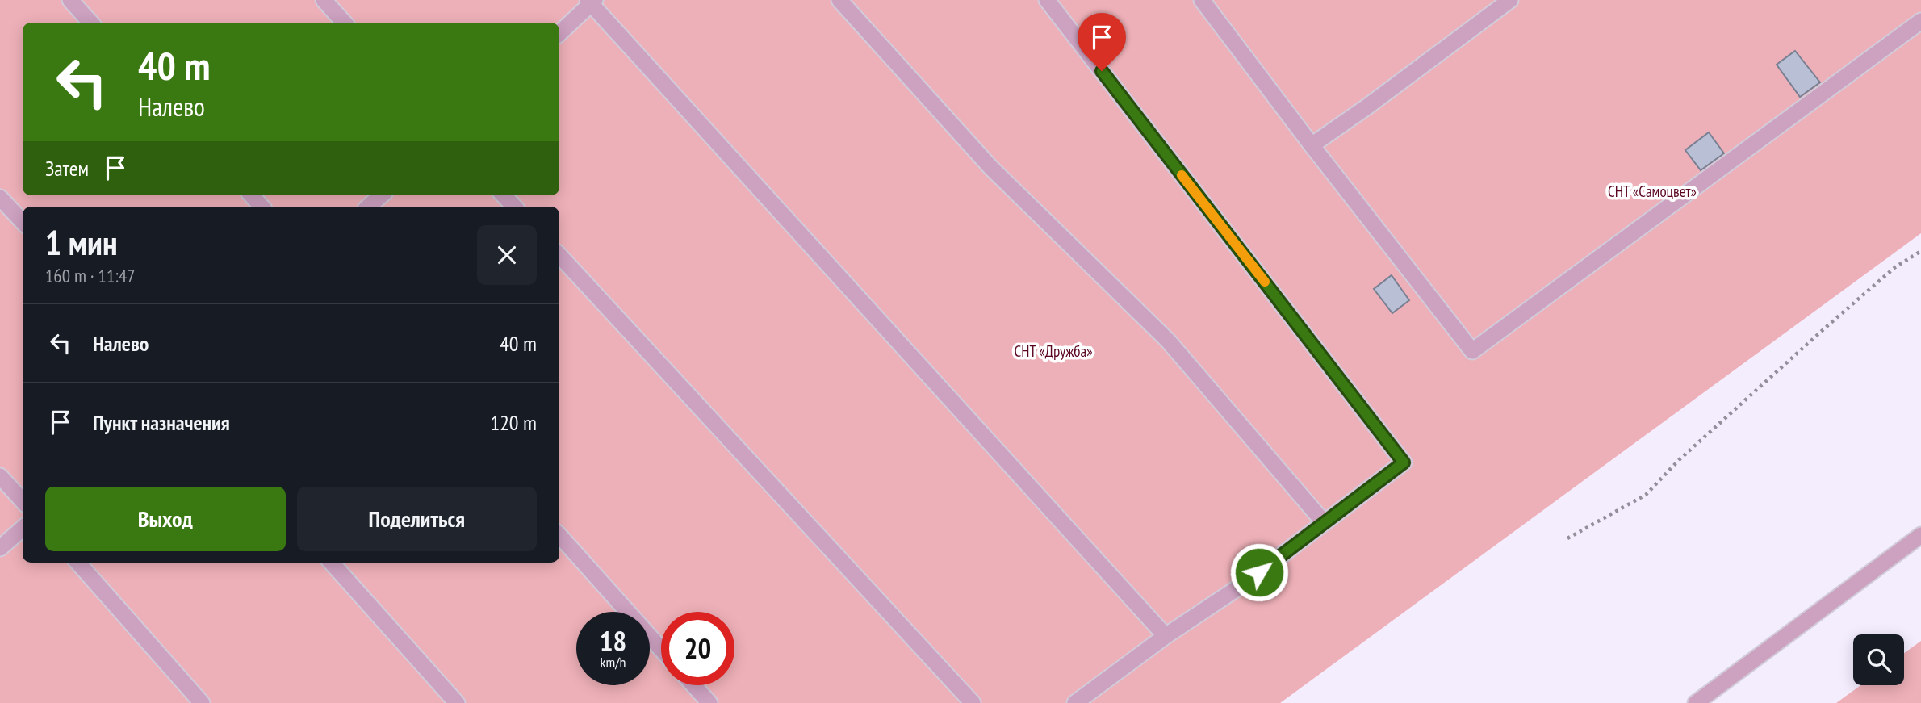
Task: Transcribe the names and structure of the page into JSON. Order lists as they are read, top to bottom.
{
  "parks": ["СНТ «Самоцвет»", "СНТ «Дружба»"],
  "page": {
    "turn": ["40 m", "Налево"],
    "then": "Затем",
    "heading": ["1 мин", "160 m · 11:47"],
    "list": [
      {
        "name": "Налево",
        "value": "40 m"
      },
      {
        "name": "Пункт назначения",
        "value": "120 m"
      }
    ],
    "buttons": ["Выход", "Поделиться"],
    "speed": "18 km/h",
    "limit": "20"
  }
}
